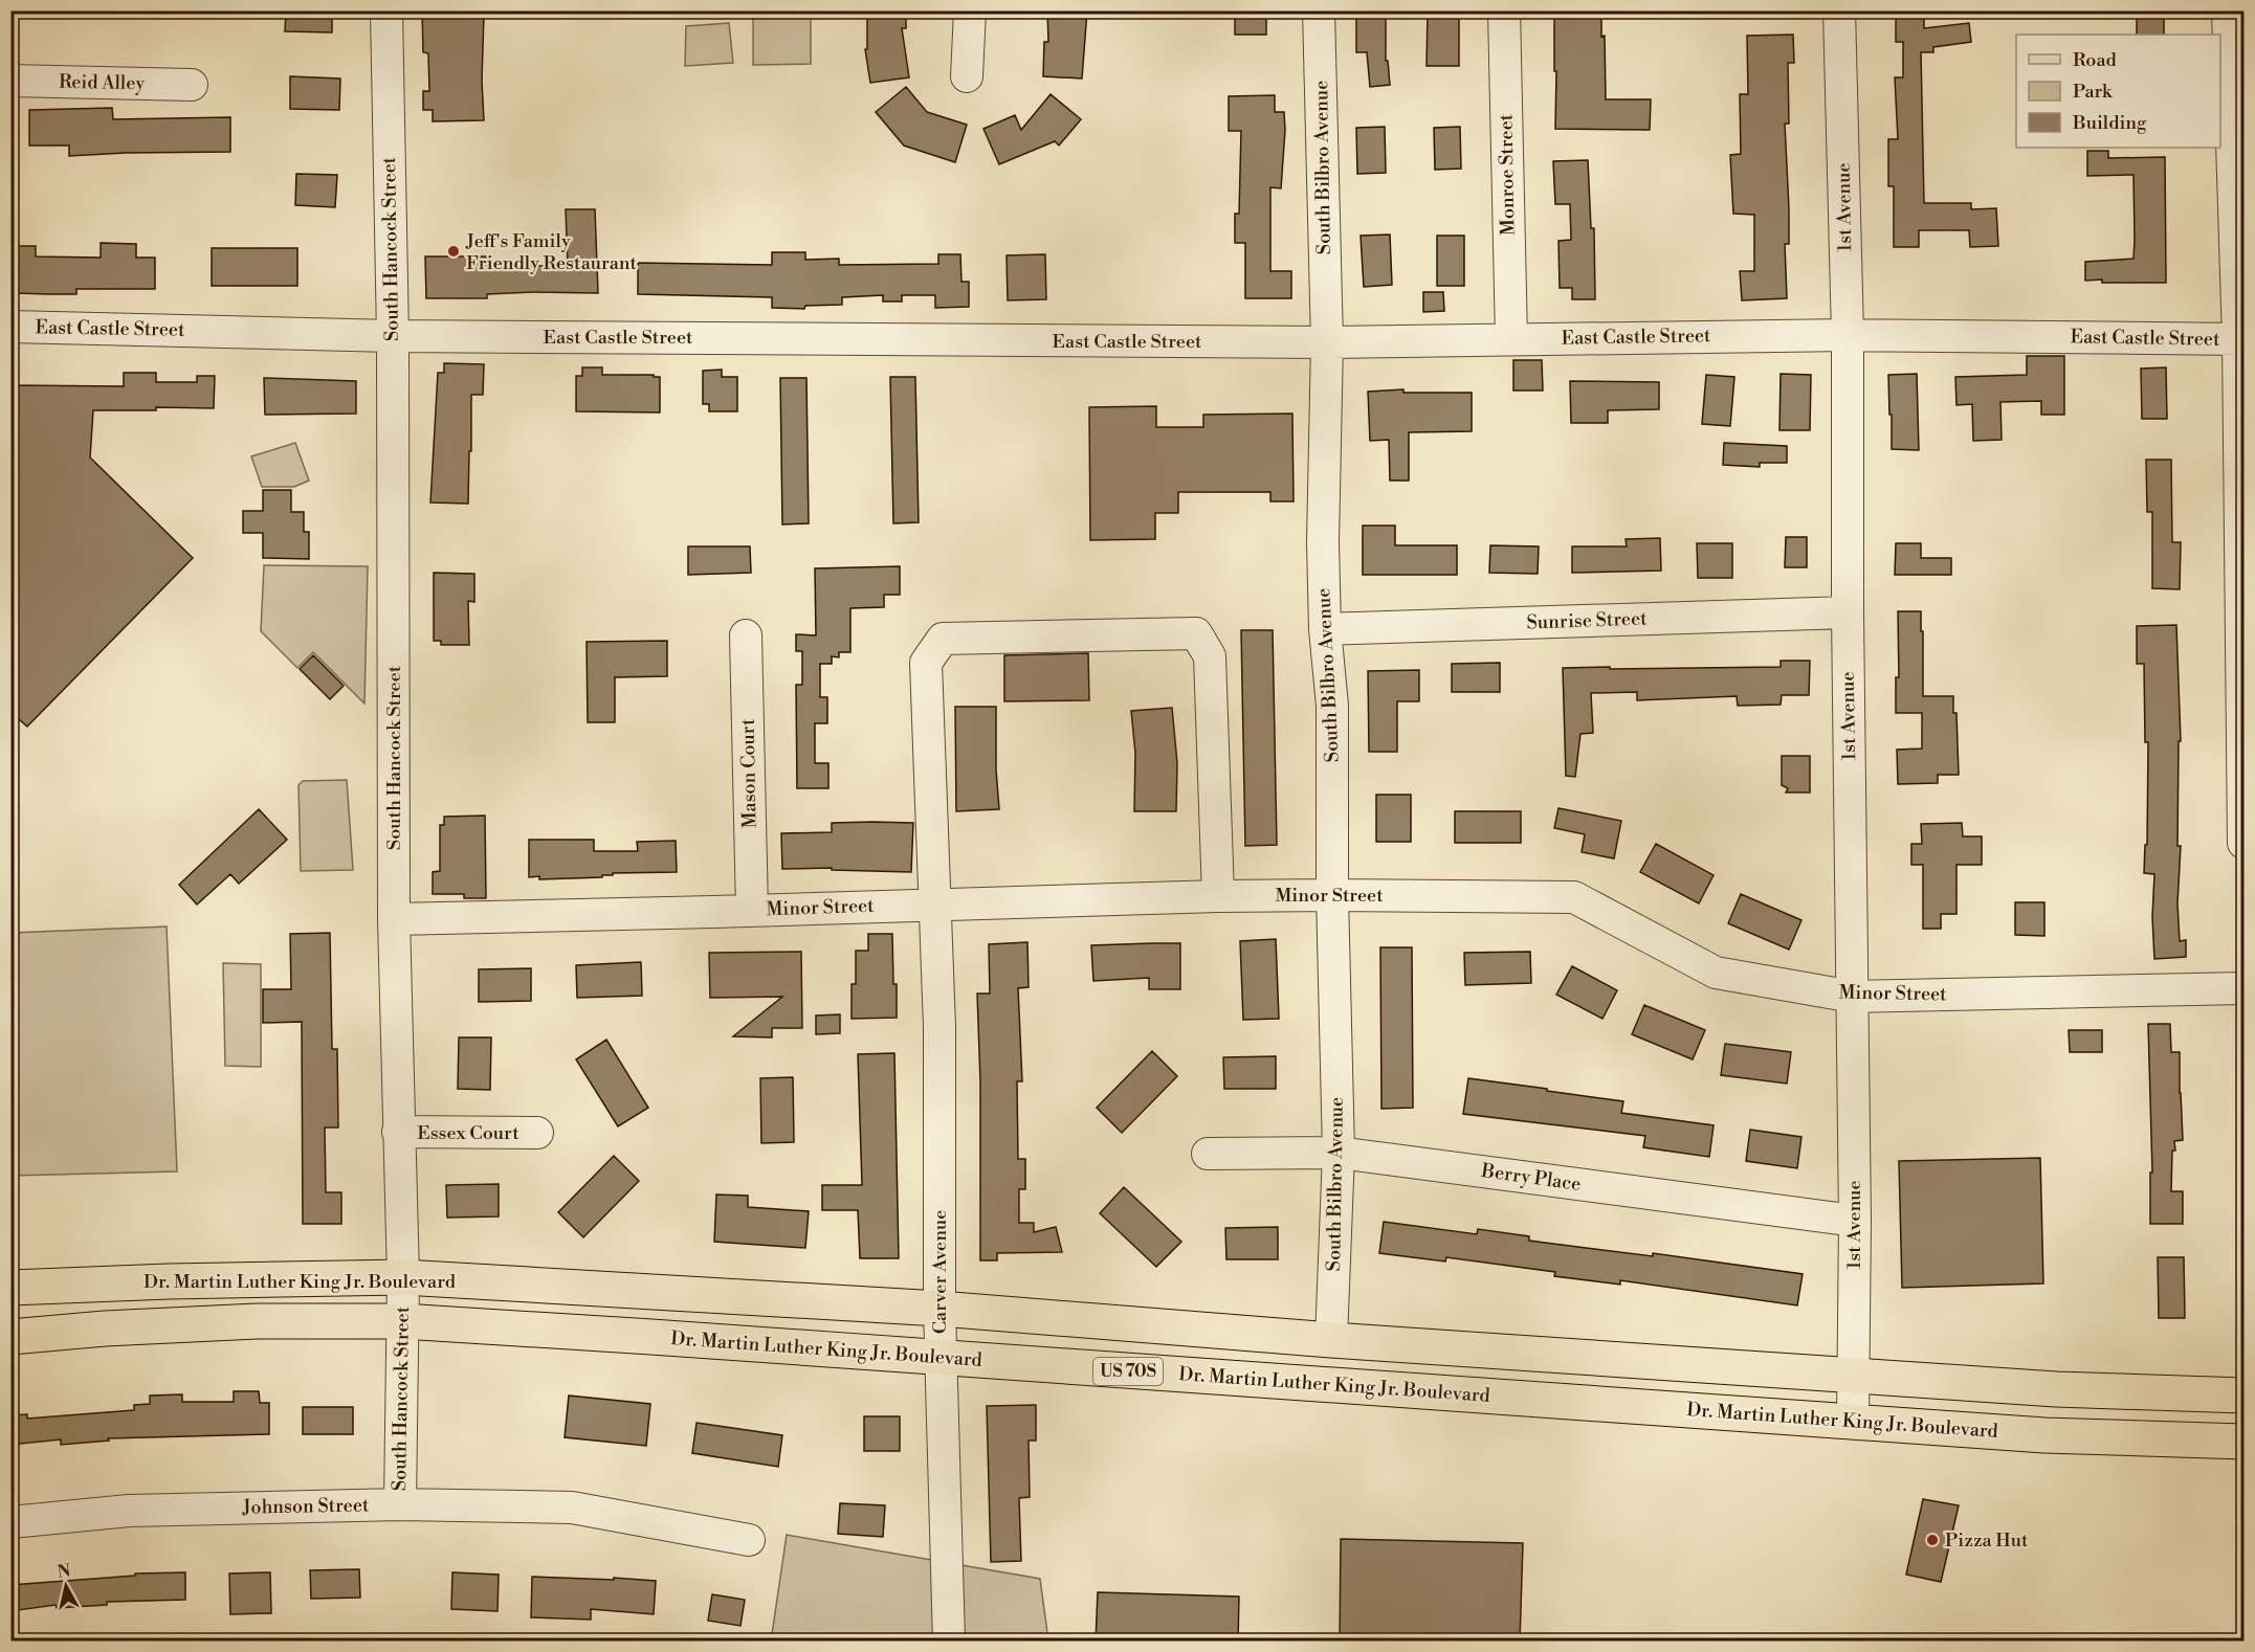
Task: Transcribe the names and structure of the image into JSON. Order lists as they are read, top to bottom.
{
  "streets": {
    "main road": ["Dr. Martin Luther King Jr. Boulevard", "US 70S"],
    "street": [
      "Reid Alley",
      "South Bilbro Avenue",
      "Monroe Street",
      "1st Avenue",
      "South Hancock Street",
      "East Castle Street",
      "Sunrise Street",
      "Mason Court",
      "Minor Street",
      "Essex Court",
      "Berry Place",
      "Carver Avenue",
      "Johnson Street"
    ]
  },
  "crossings": [
    ["South Bilbro Avenue", "East Castle Street"],
    ["South Bilbro Avenue", "Sunrise Street"],
    ["South Bilbro Avenue", "Minor Street"],
    ["South Bilbro Avenue", "Berry Place"],
    ["South Bilbro Avenue", "Dr. Martin Luther King Jr. Boulevard"],
    ["Monroe Street", "East Castle Street"],
    ["1st Avenue", "East Castle Street"],
    ["1st Avenue", "Sunrise Street"],
    ["1st Avenue", "Minor Street"],
    ["1st Avenue", "Berry Place"],
    ["1st Avenue", "Dr. Martin Luther King Jr. Boulevard"],
    ["South Hancock Street", "East Castle Street"],
    ["South Hancock Street", "Minor Street"],
    ["South Hancock Street", "Essex Court"],
    ["South Hancock Street", "Dr. Martin Luther King Jr. Boulevard"],
    ["South Hancock Street", "Johnson Street"],
    ["Mason Court", "Minor Street"],
    ["Minor Street", "Carver Avenue"],
    ["Carver Avenue", "Dr. Martin Luther King Jr. Boulevard"]
  ],
  "places": ["Jeff's Family Friendly Restaurant", "Pizza Hut"],
  "legend": ["Road", "Park", "Building"],
  "north": "top"
}
